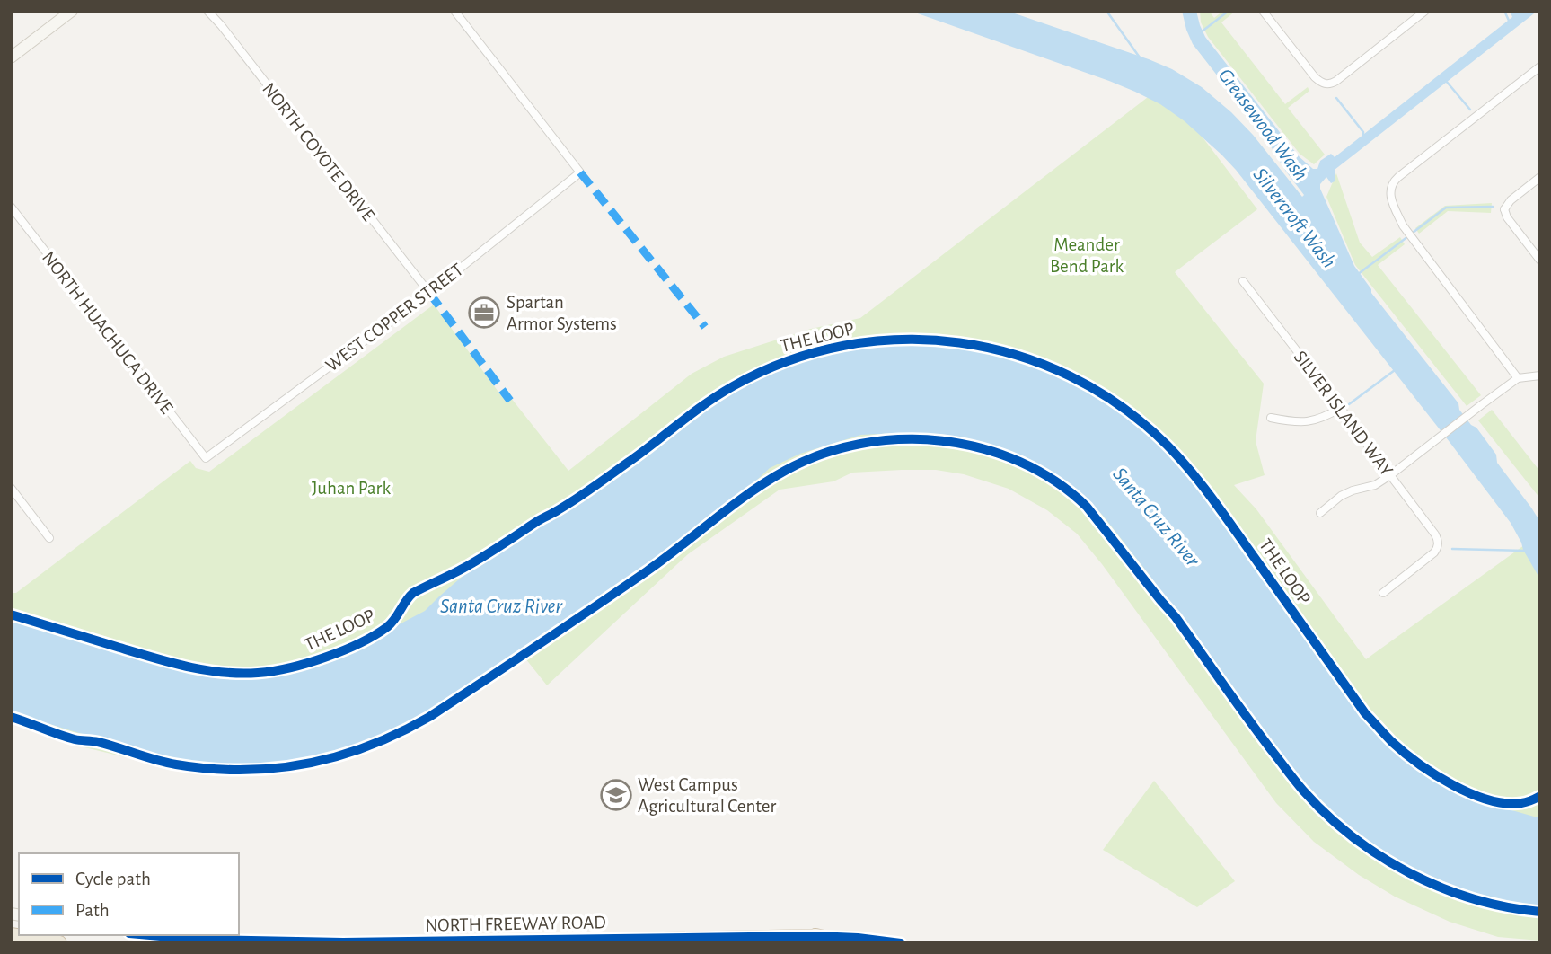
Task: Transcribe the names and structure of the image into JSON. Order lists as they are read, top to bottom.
{
  "streets": {
    "highway": ["NORTH FREEWAY ROAD"],
    "street": [
      "NORTH COYOTE DRIVE",
      "WEST COPPER STREET",
      "NORTH HUACHUCA DRIVE",
      "SILVER ISLAND WAY"
    ],
    "cycle path": ["THE LOOP"]
  },
  "crossings": [
    ["NORTH COYOTE DRIVE", "WEST COPPER STREET"],
    ["WEST COPPER STREET", "NORTH HUACHUCA DRIVE"]
  ],
  "water": ["Greasewood Wash", "Silvercroft Wash", "Santa Cruz River"],
  "parks": ["Meander Bend Park", "Juhan Park"],
  "places": {
    "office": ["Spartan Armor Systems"],
    "school or university": ["West Campus Agricultural Center"]
  },
  "legend": ["Cycle path", "Path"]
}
